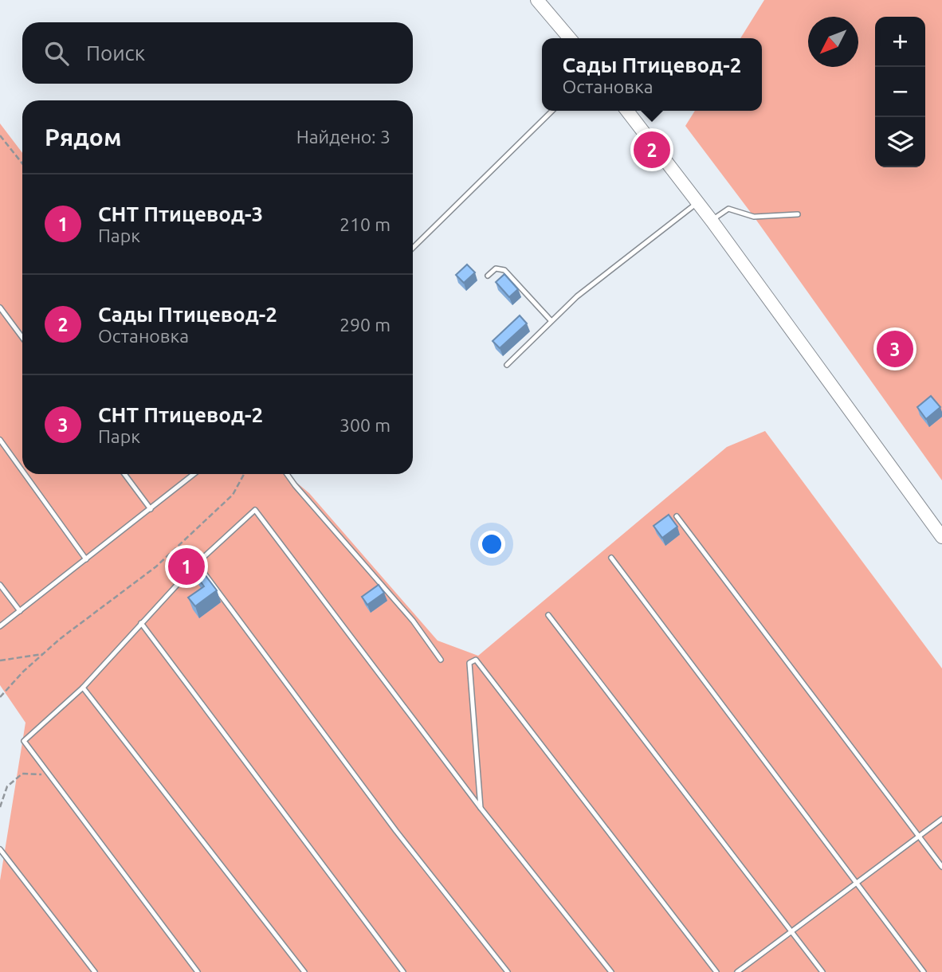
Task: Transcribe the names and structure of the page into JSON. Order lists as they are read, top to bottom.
{
  "north": "bottom left",
  "page": {
    "map_buttons": ["+", "−"],
    "search": "Поиск",
    "popup": ["Сады Птицевод-2", "Остановка"],
    "heading": ["Рядом", "Найдено: 3"],
    "pins": ["2", "3", "1"],
    "list": [
      {
        "mark": "1",
        "name": "СНТ Птицевод-3",
        "note": "Парк",
        "value": "210 m"
      },
      {
        "mark": "2",
        "name": "Сады Птицевод-2",
        "note": "Остановка",
        "value": "290 m"
      },
      {
        "mark": "3",
        "name": "СНТ Птицевод-2",
        "note": "Парк",
        "value": "300 m"
      }
    ]
  }
}
